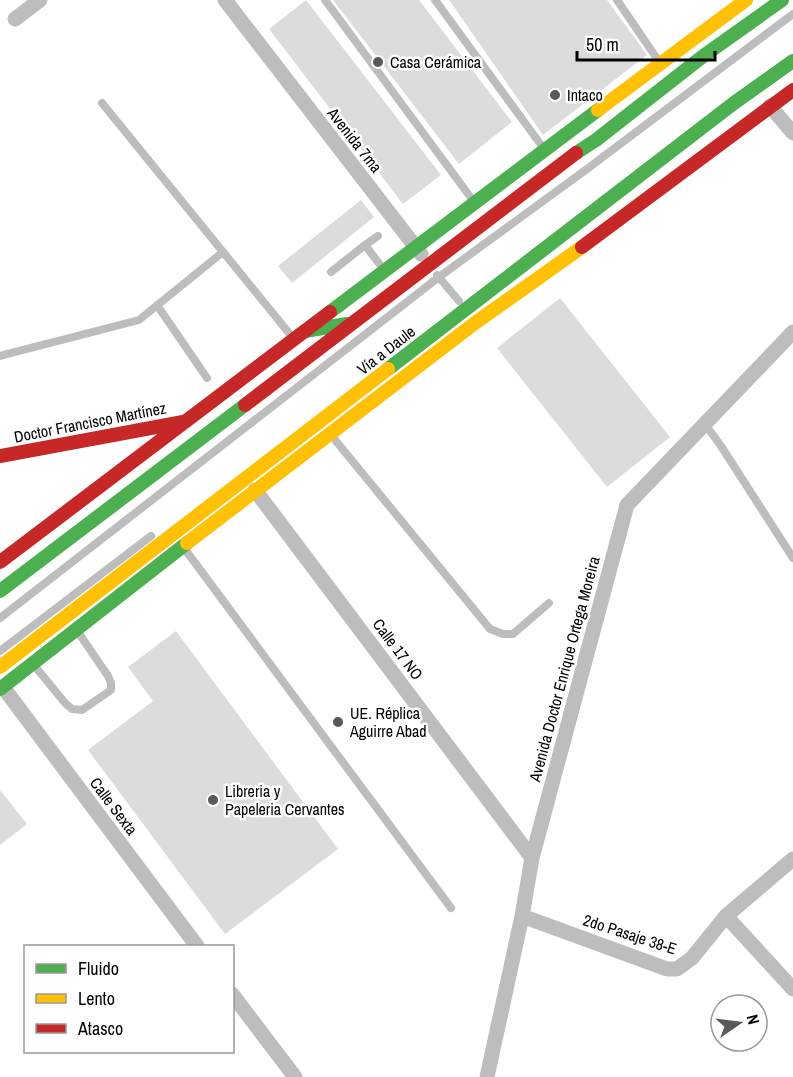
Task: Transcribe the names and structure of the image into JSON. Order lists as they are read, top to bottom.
{
  "streets": {
    "main road": ["Vía a Daule", "Doctor Francisco Martínez"],
    "street": [
      "Avenida 7ma",
      "Calle 17 NO",
      "Avenida Doctor Enrique Ortega Moreira",
      "Calle Sexta",
      "2do Pasaje 38-E"
    ]
  },
  "crossings": [
    ["Avenida 7ma", "Vía a Daule"],
    ["Vía a Daule", "Calle 17 NO"],
    ["Vía a Daule", "Calle Sexta"],
    ["Calle 17 NO", "Avenida Doctor Enrique Ortega Moreira"],
    ["Avenida Doctor Enrique Ortega Moreira", "2do Pasaje 38-E"]
  ],
  "places": [
    "Casa Cerámica",
    "Intaco",
    "UE. Réplica Aguirre Abad",
    "Libreria y Papeleria Cervantes"
  ],
  "legend": ["Fluido", "Lento", "Atasco"],
  "scale_bar": "50 m",
  "north": "right"
}
